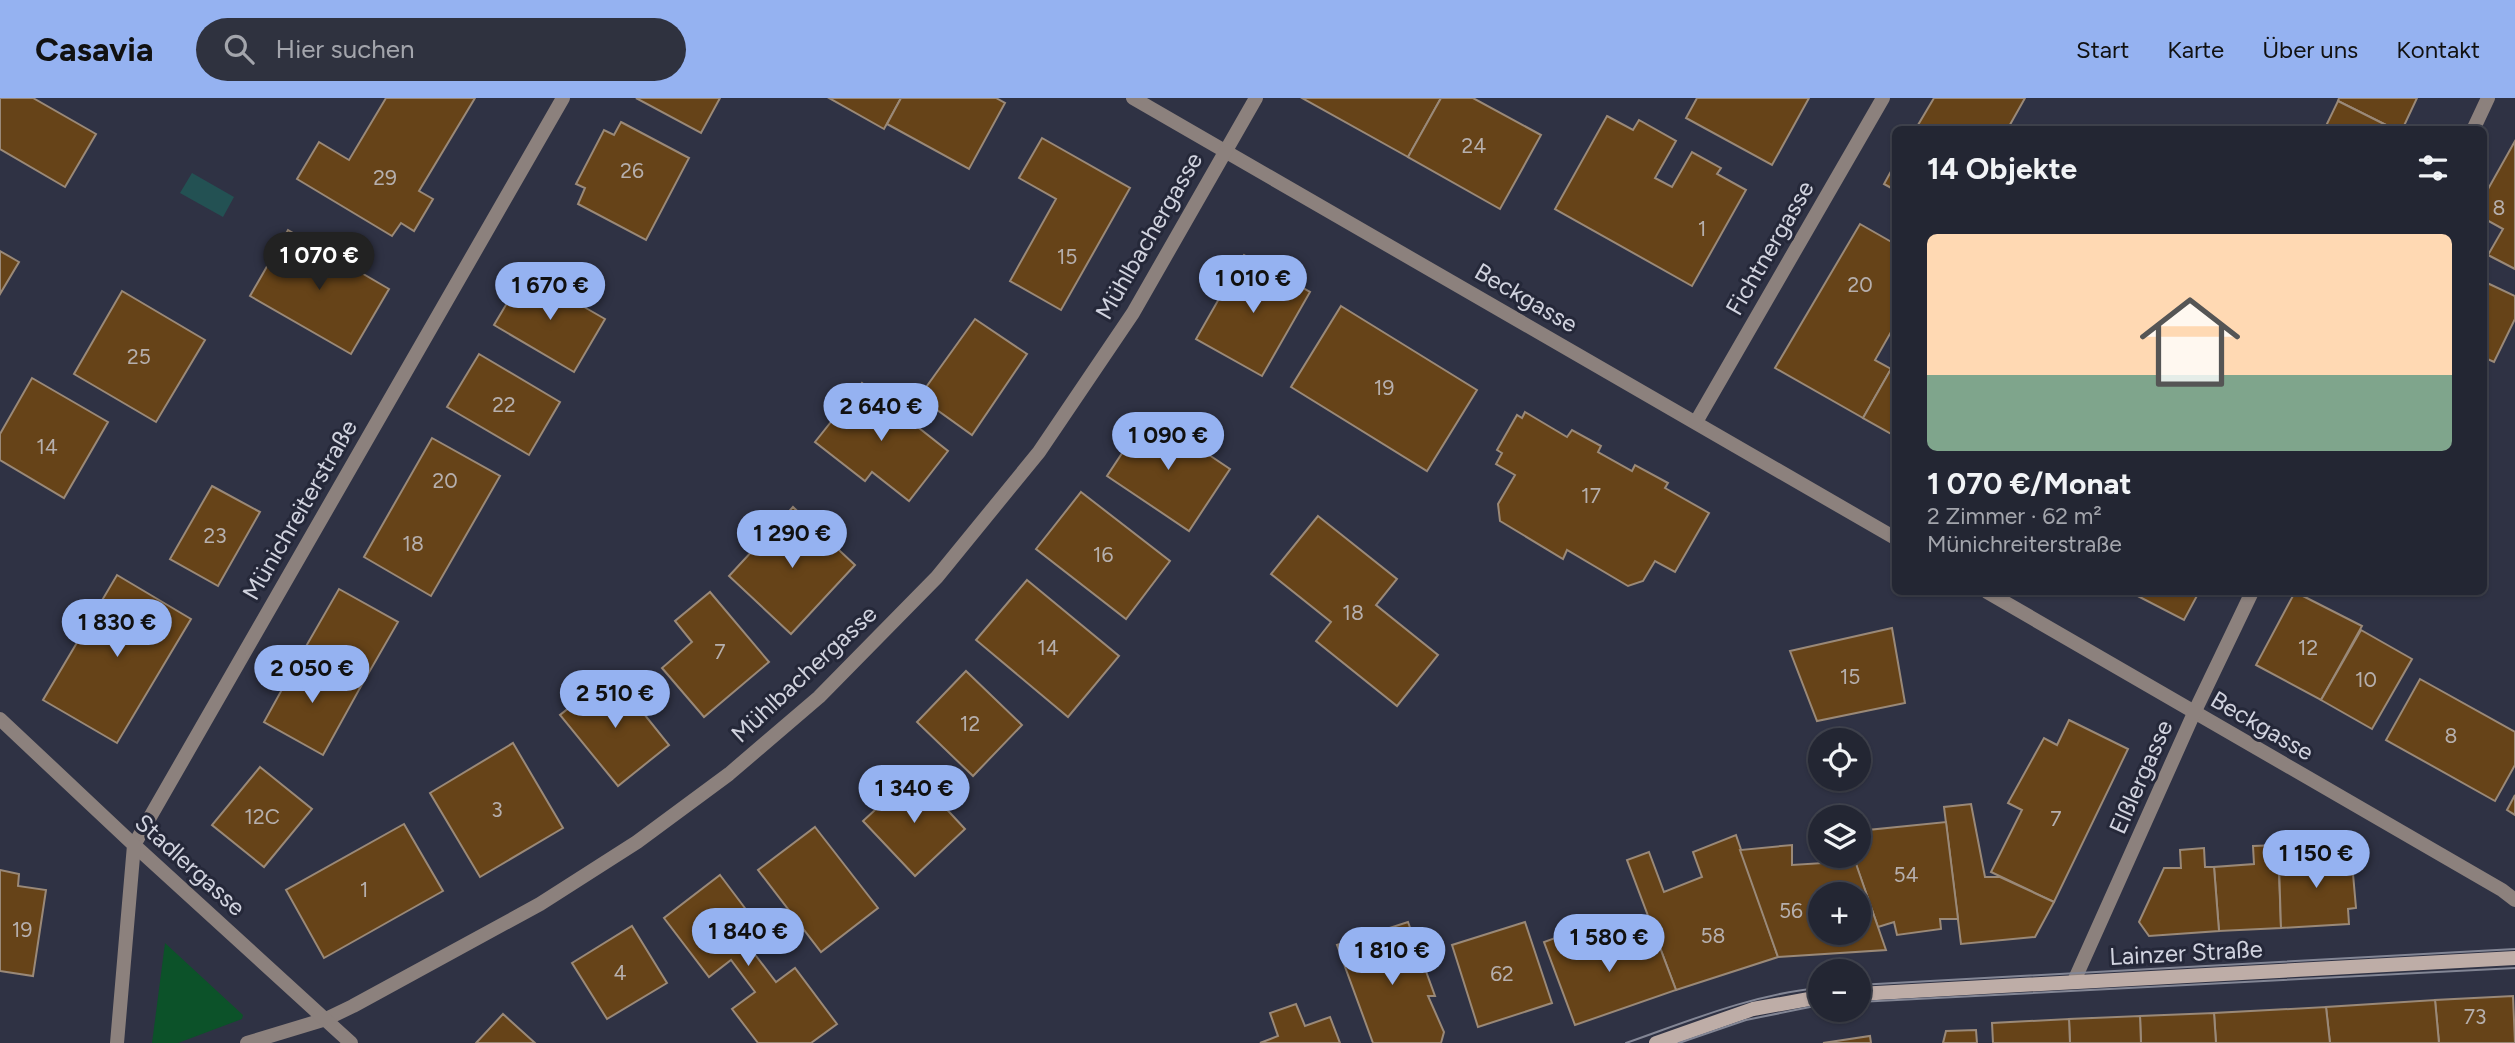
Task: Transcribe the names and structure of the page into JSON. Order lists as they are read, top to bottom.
{
  "streets": {
    "main road": ["Lainzer Straße"],
    "street": [
      "Mühlbachergasse",
      "Fichtnergasse",
      "Beckgasse",
      "Münichreiterstraße",
      "Elßlergasse",
      "Stadlergasse"
    ]
  },
  "crossings": [
    ["Mühlbachergasse", "Beckgasse"],
    ["Mühlbachergasse", "Stadlergasse"],
    ["Fichtnergasse", "Beckgasse"],
    ["Beckgasse", "Elßlergasse"],
    ["Münichreiterstraße", "Stadlergasse"],
    ["Elßlergasse", "Lainzer Straße"]
  ],
  "house_numbers": [
    "24",
    "26",
    "29",
    "8",
    "1",
    "15",
    "20",
    "25",
    "19",
    "22",
    "14",
    "20",
    "17",
    "23",
    "18",
    "16",
    "18",
    "14",
    "12",
    "7",
    "15",
    "10",
    "12",
    "8",
    "3",
    "12C",
    "7",
    "54",
    "1",
    "56",
    "19",
    "58",
    "4",
    "62",
    "73"
  ],
  "page": {
    "header": "Casavia",
    "search": "Hier suchen",
    "nav": [
      "Start",
      "Karte",
      "Über uns",
      "Kontakt"
    ],
    "heading": "14 Objekte",
    "list": [
      {
        "name": "1 070 €/Monat",
        "note": "2 Zimmer · 62 m² · Münichreiterstraße"
      }
    ],
    "price": [
      "1 070 €",
      "1 010 €",
      "1 670 €",
      "2 640 €",
      "1 090 €",
      "1 290 €",
      "1 830 €",
      "2 050 €",
      "2 510 €",
      "1 340 €",
      "1 150 €",
      "1 840 €",
      "1 580 €",
      "1 810 €"
    ],
    "map_buttons": ["+", "−"]
  }
}
